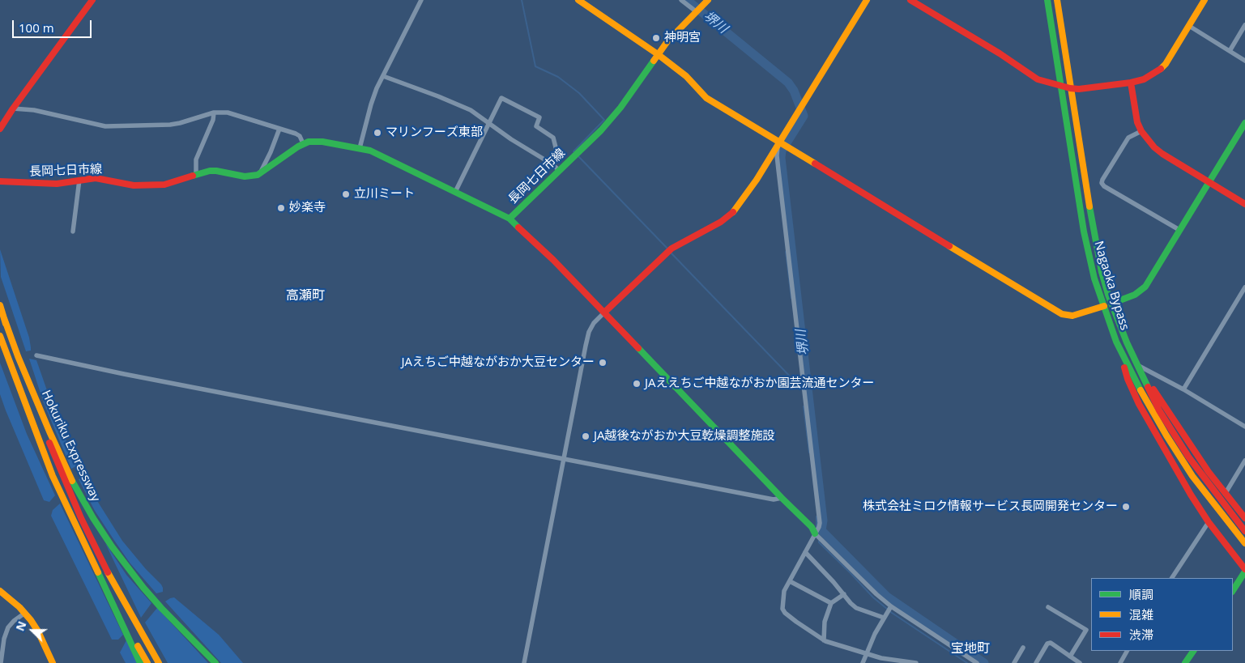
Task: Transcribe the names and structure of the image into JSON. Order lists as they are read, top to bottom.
{
  "streets": {
    "main road": ["長岡七日市線", "Nagaoka Bypass", "Hokuriku Expressway"]
  },
  "districts": ["高瀬町", "宝地町"],
  "water": ["堺川"],
  "places": [
    "神明宮",
    "マリンフーズ東部",
    "立川ミート",
    "妙楽寺",
    "JAえちご中越ながおか大豆センター",
    "JAええちご中越ながおか園芸流通センター",
    "JA越後ながおか大豆乾燥調整施設",
    "株式会社ミロク情報サービス長岡開発センター"
  ],
  "legend": ["順調", "混雑", "渋滞"],
  "scale_bar": "100 m",
  "north": "left"
}
